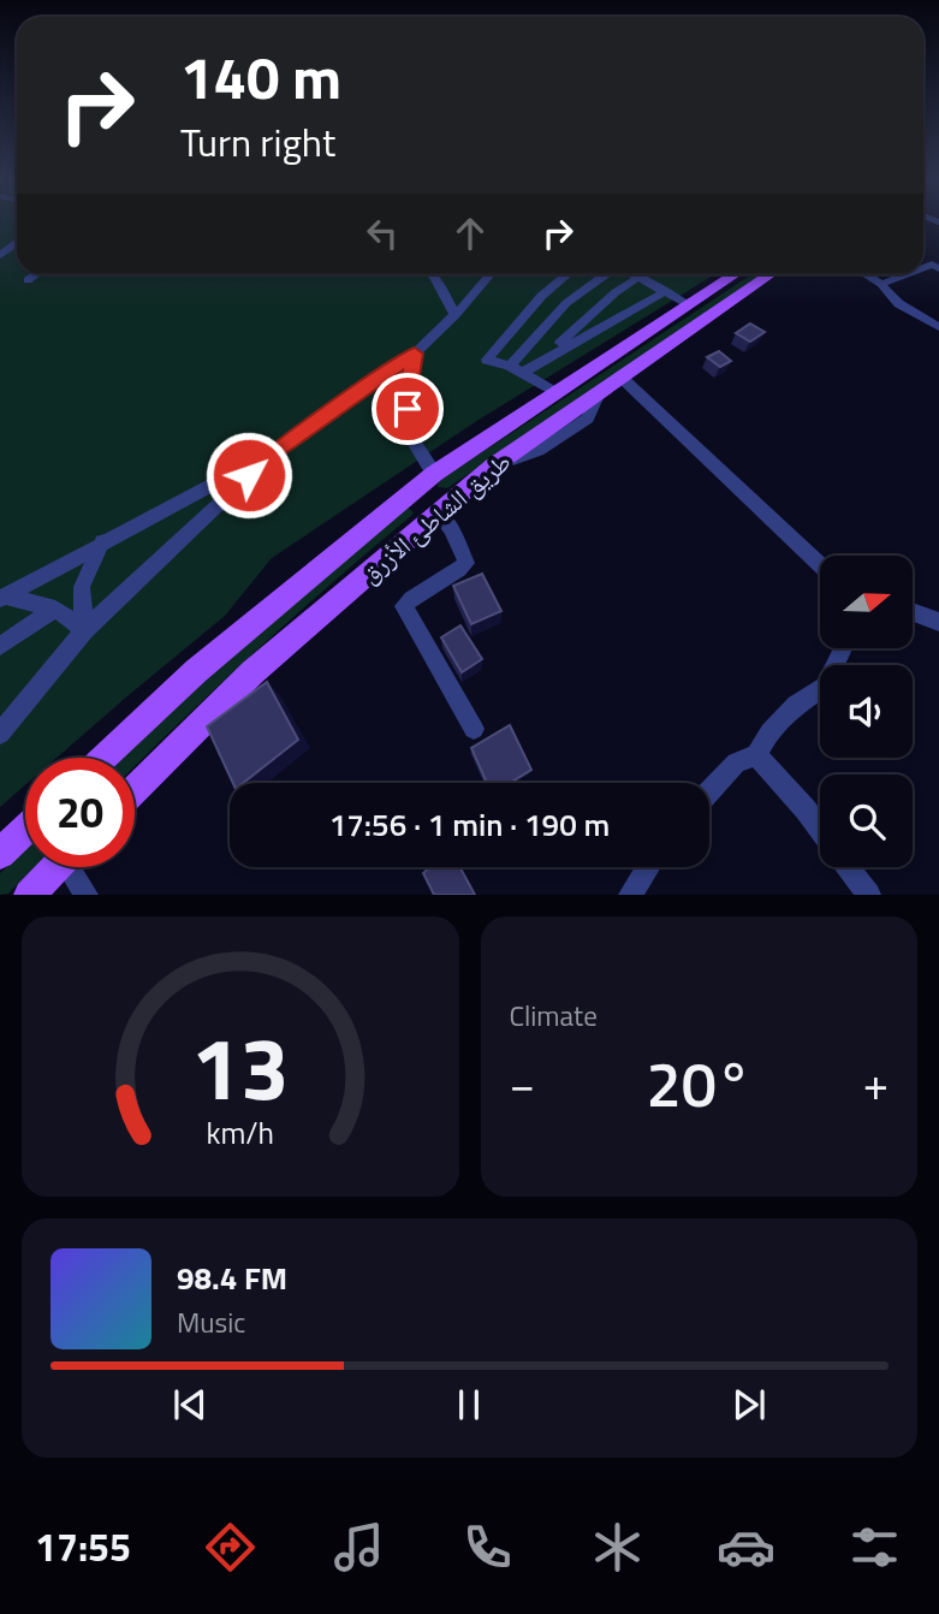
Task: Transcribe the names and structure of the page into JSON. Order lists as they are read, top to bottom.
{
  "streets": {
    "main road": ["طريق الشاطئ الأزرق"]
  },
  "north": "right",
  "page": {
    "turn": ["140 m", "Turn right"],
    "limit": "20",
    "trip": "17:56 · 1 min · 190 m",
    "tile": "Climate",
    "heat": ["−", "20°", "+"],
    "song": ["98.4 FM", "Music"],
    "tabs": "17:55",
    "gauge": ["13", "km/h"]
  }
}
